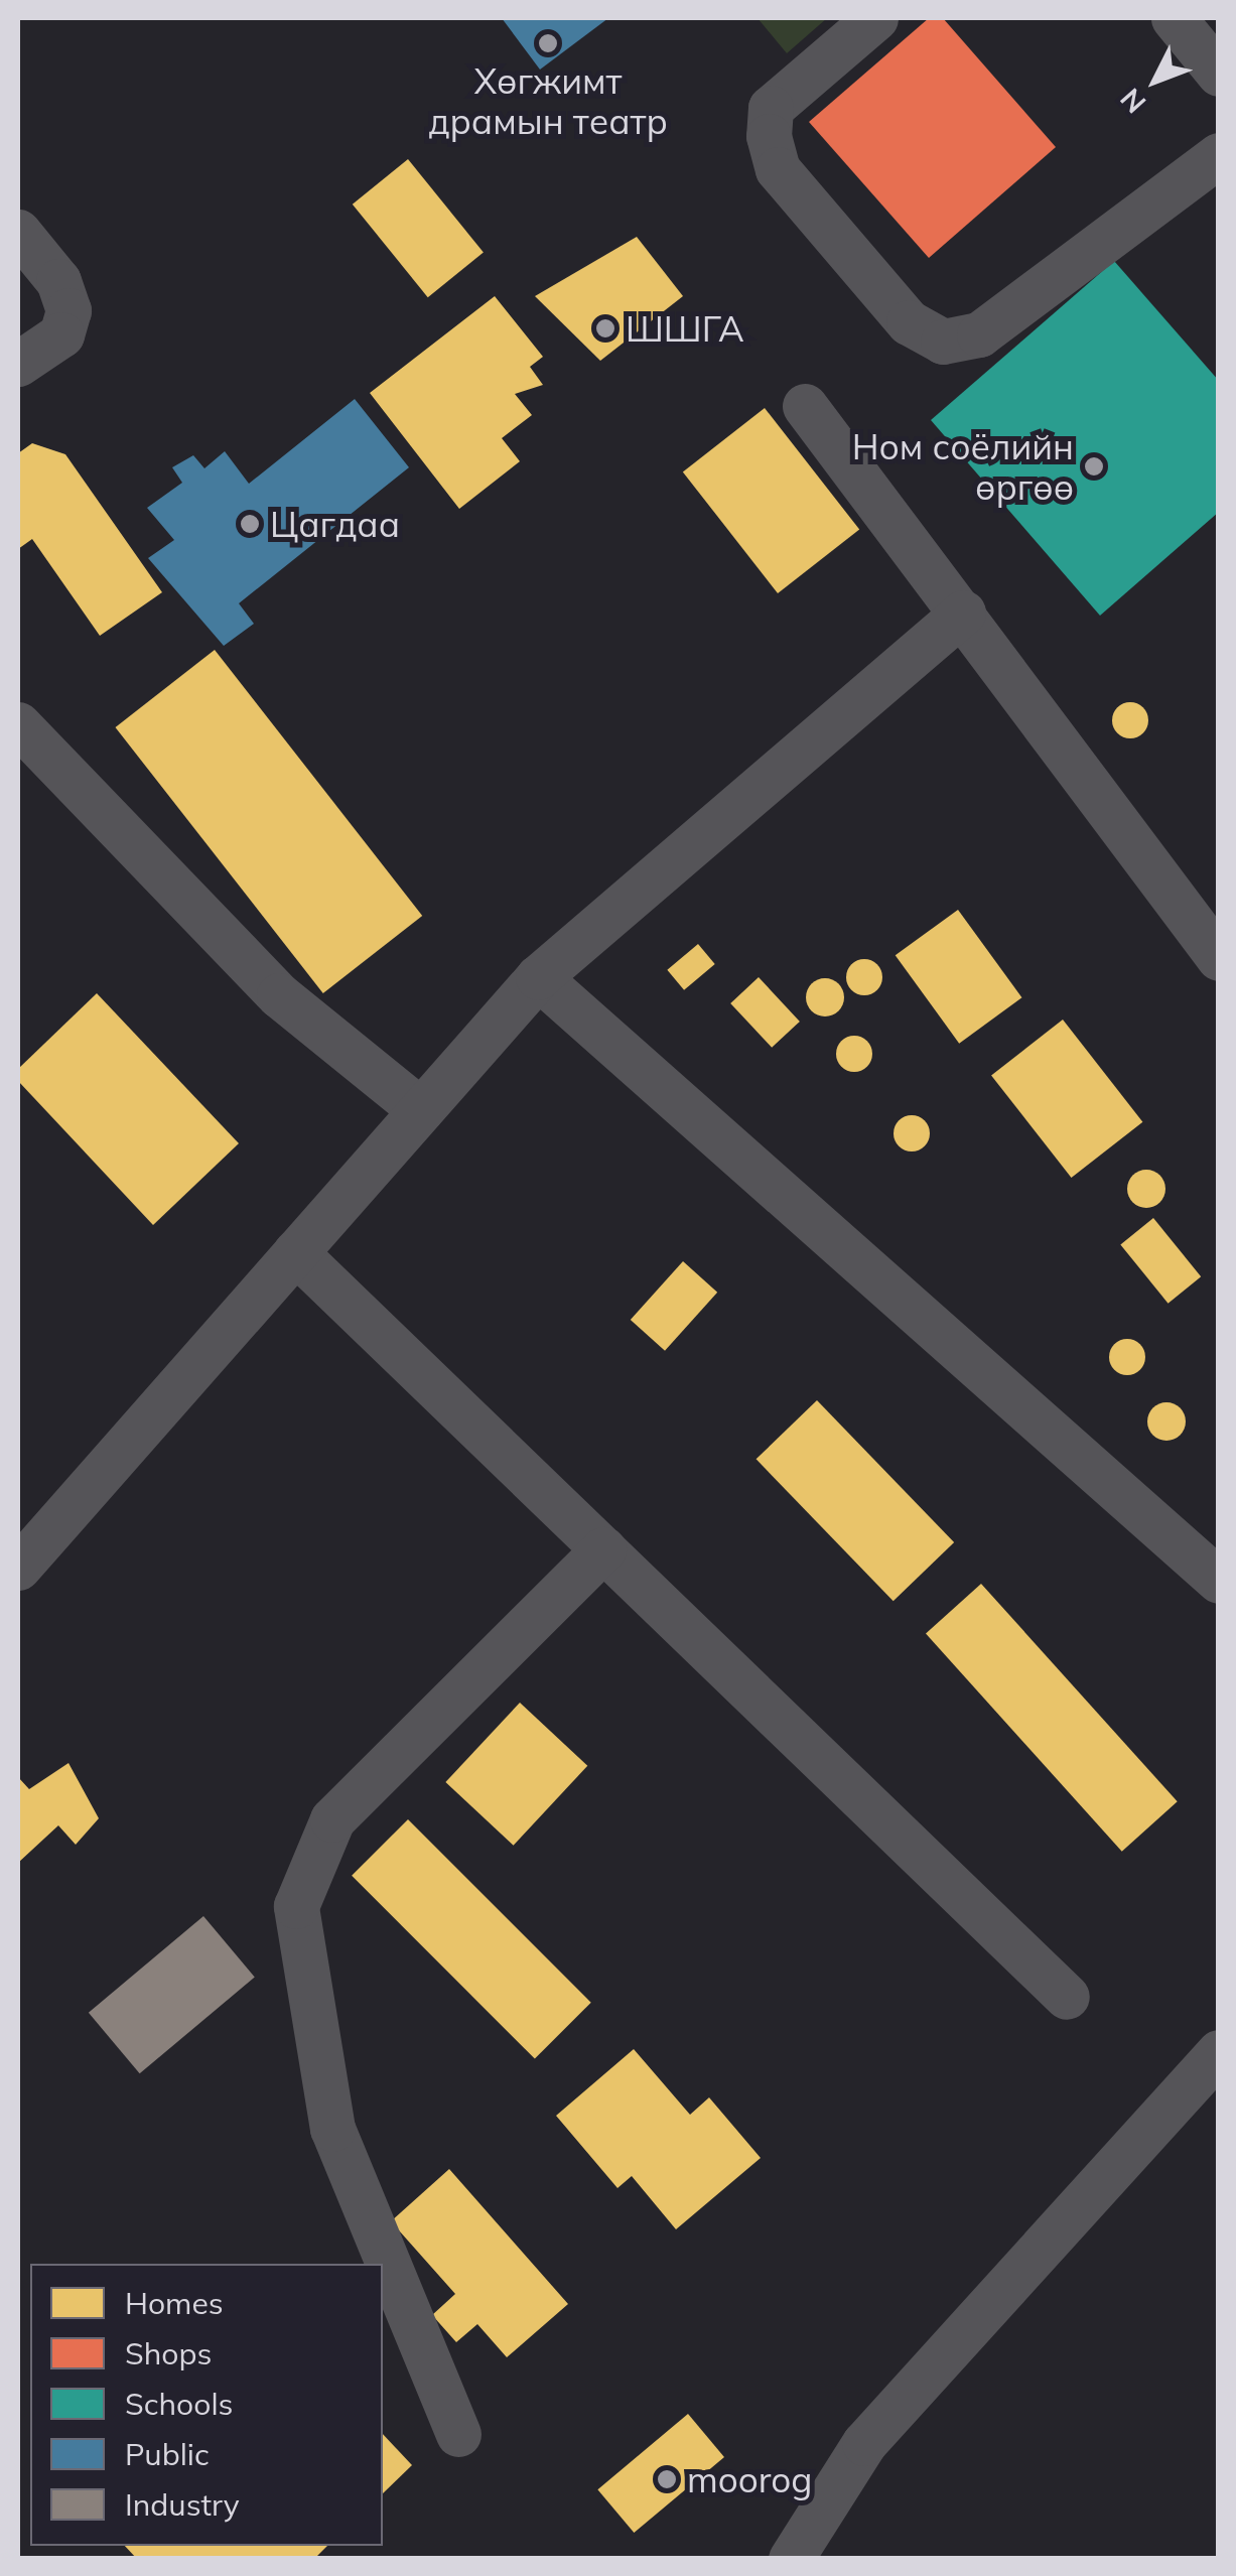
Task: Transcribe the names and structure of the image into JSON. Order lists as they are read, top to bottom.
{
  "places": [
    "Хөгжимт драмын театр",
    "ШШГА",
    "Ном соёлийн өргөө",
    "Цагдаа",
    "moorog"
  ],
  "legend": [
    "Homes",
    "Shops",
    "Schools",
    "Public",
    "Industry"
  ],
  "north": "bottom left"
}
